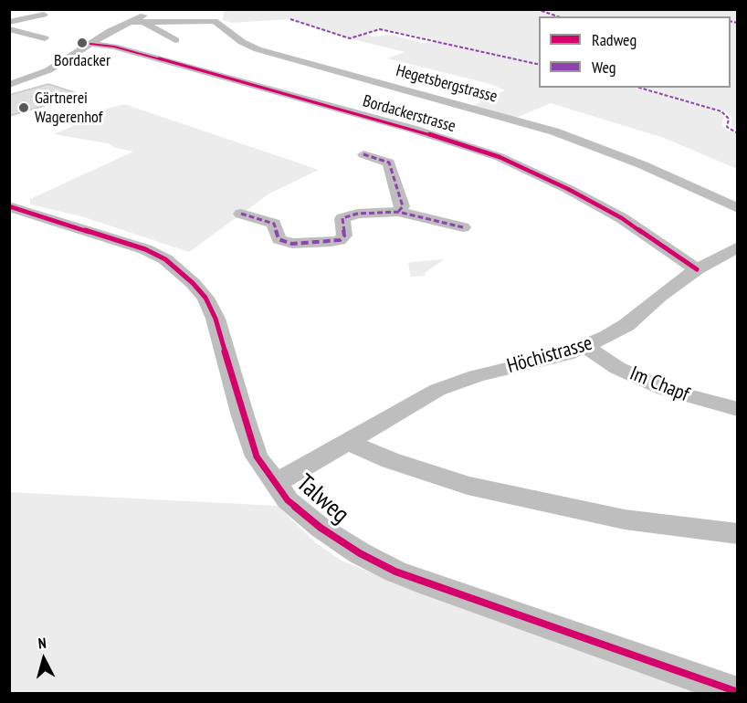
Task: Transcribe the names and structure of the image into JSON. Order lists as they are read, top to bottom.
{
  "streets": {
    "street": [
      "Hegetsbergstrasse",
      "Bordackerstrasse",
      "Höchistrasse",
      "Im Chapf",
      "Talweg"
    ]
  },
  "crossings": [
    ["Bordackerstrasse", "Höchistrasse"],
    ["Höchistrasse", "Im Chapf"],
    ["Höchistrasse", "Talweg"]
  ],
  "places": ["Bordacker", "Gärtnerei Wagerenhof"],
  "legend": ["Radweg", "Weg"],
  "north": "top"
}
